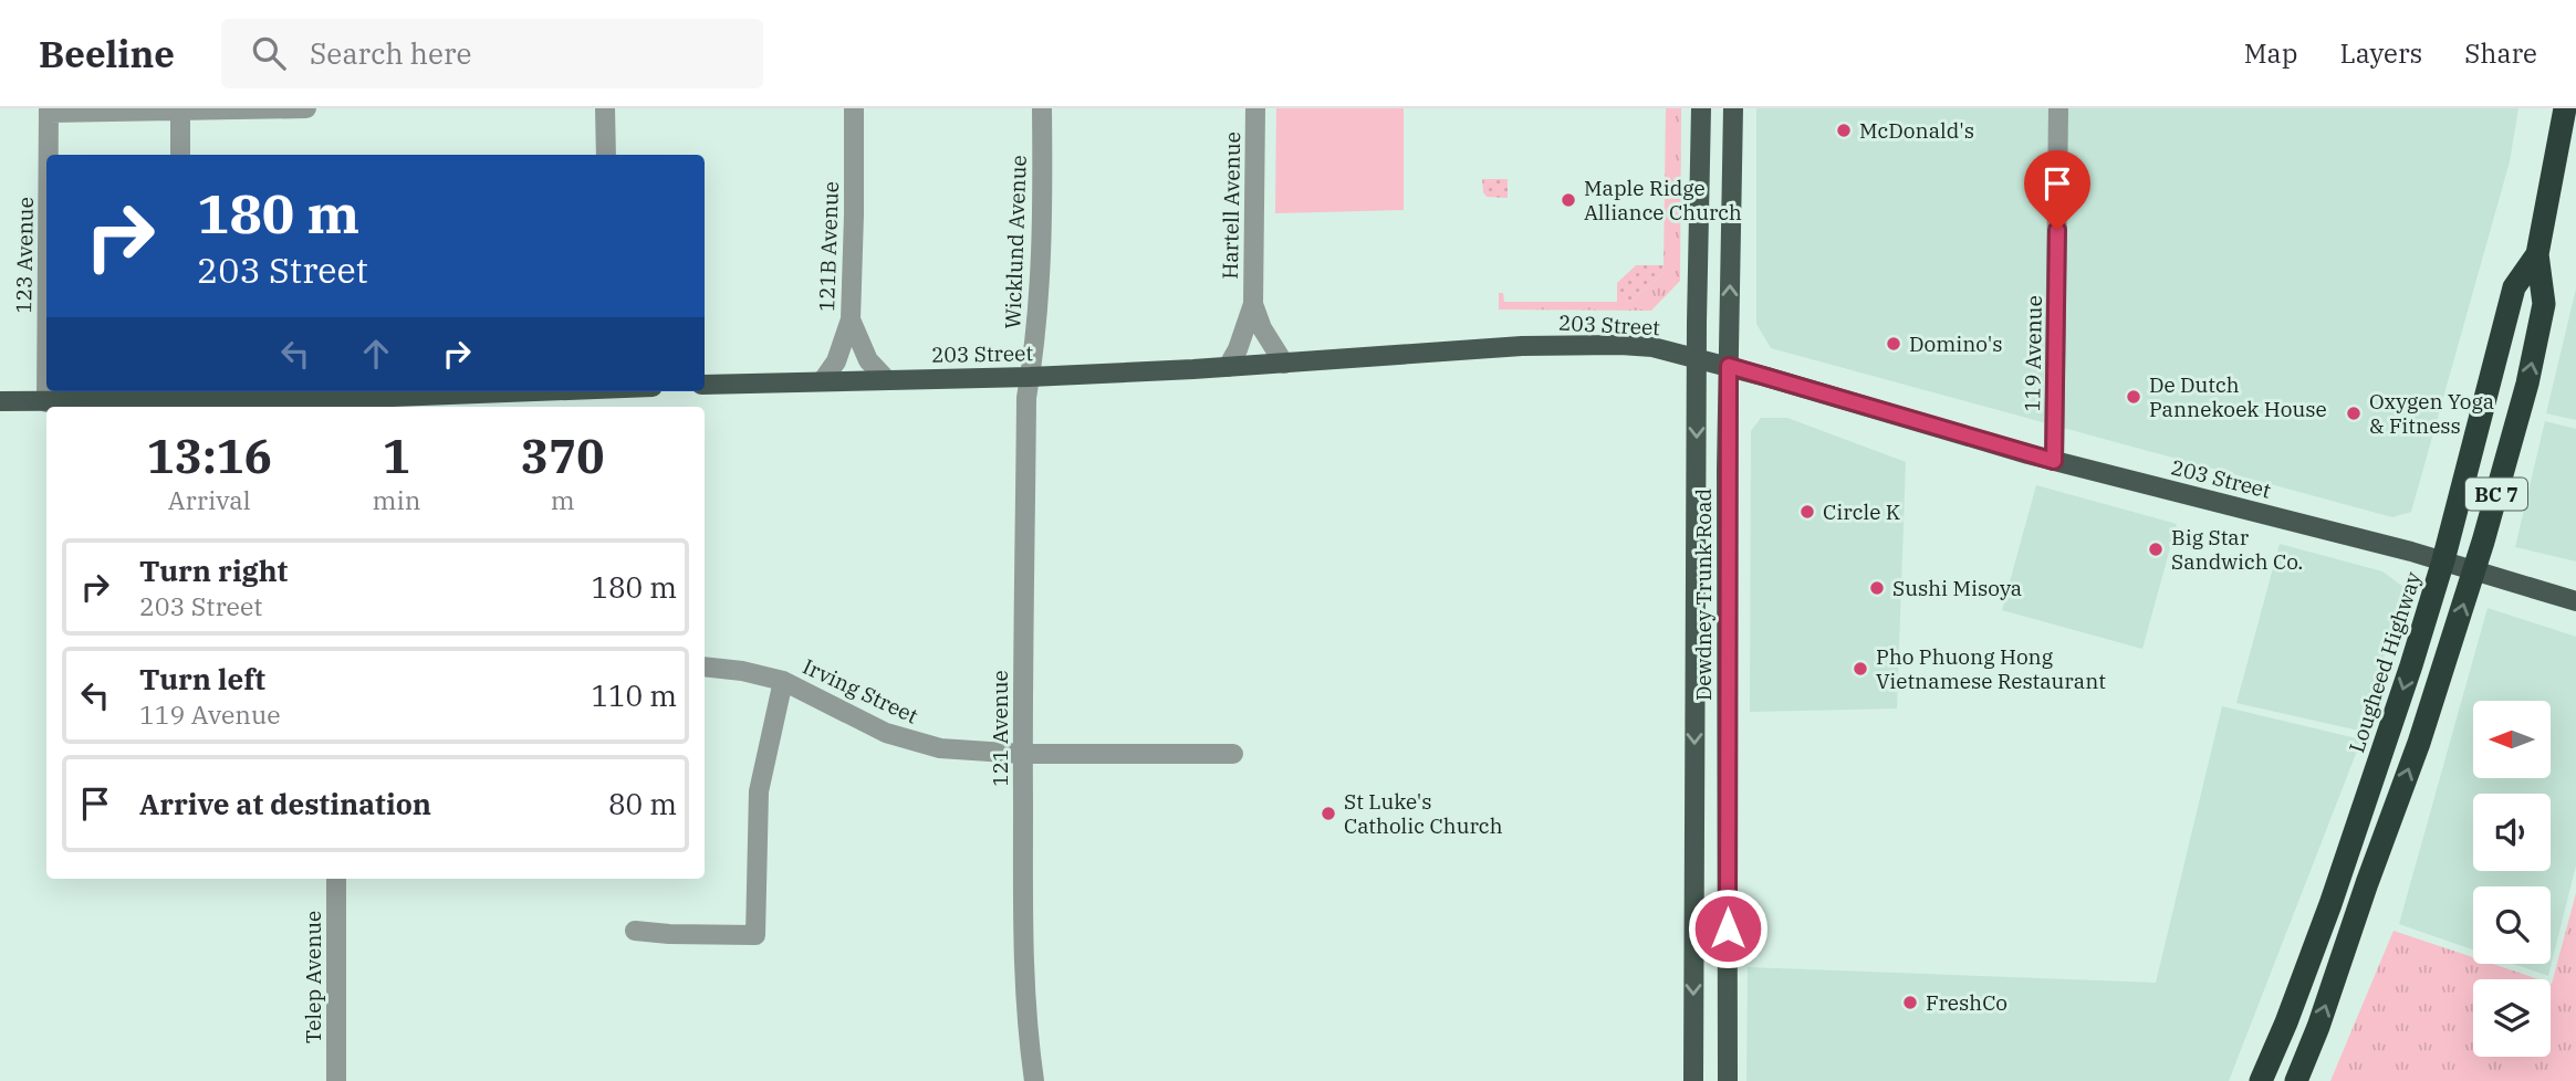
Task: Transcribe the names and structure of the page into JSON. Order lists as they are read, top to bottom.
{
  "streets": {
    "highway": ["BC 7", "Lougheed Highway"],
    "main road": ["203 Street", "Dewdney Trunk Road"],
    "street": [
      "Hartell Avenue",
      "Wicklund Avenue",
      "121B Avenue",
      "123 Avenue",
      "119 Avenue",
      "Irving Street",
      "121 Avenue",
      "Telep Avenue"
    ]
  },
  "crossings": [
    ["Hartell Avenue", "203 Street"],
    ["Wicklund Avenue", "203 Street"],
    ["Wicklund Avenue", "121 Avenue"],
    ["121B Avenue", "203 Street"],
    ["203 Street", "119 Avenue"],
    ["203 Street", "Dewdney Trunk Road"],
    ["203 Street", "Lougheed Highway"],
    ["203 Street", "121 Avenue"],
    ["Irving Street", "121 Avenue"]
  ],
  "places": [
    "McDonald's",
    "Maple Ridge Alliance Church",
    "Domino's",
    "De Dutch Pannekoek House",
    "Oxygen Yoga & Fitness",
    "Circle K",
    "Big Star Sandwich Co.",
    "Sushi Misoya",
    "Pho Phuong Hong Vietnamese Restaurant",
    "St Luke's Catholic Church",
    "FreshCo"
  ],
  "north": "left",
  "page": {
    "header": "Beeline",
    "search": "Search here",
    "nav": ["Map", "Layers", "Share"],
    "turn": ["180 m", "203 Street"],
    "eta": [
      "13:16",
      "Arrival",
      "1",
      "min",
      "370",
      "m"
    ],
    "list": [
      {
        "name": "Turn right",
        "note": "203 Street",
        "value": "180 m"
      },
      {
        "name": "Turn left",
        "note": "119 Avenue",
        "value": "110 m"
      },
      {
        "name": "Arrive at destination",
        "value": "80 m"
      }
    ]
  }
}
